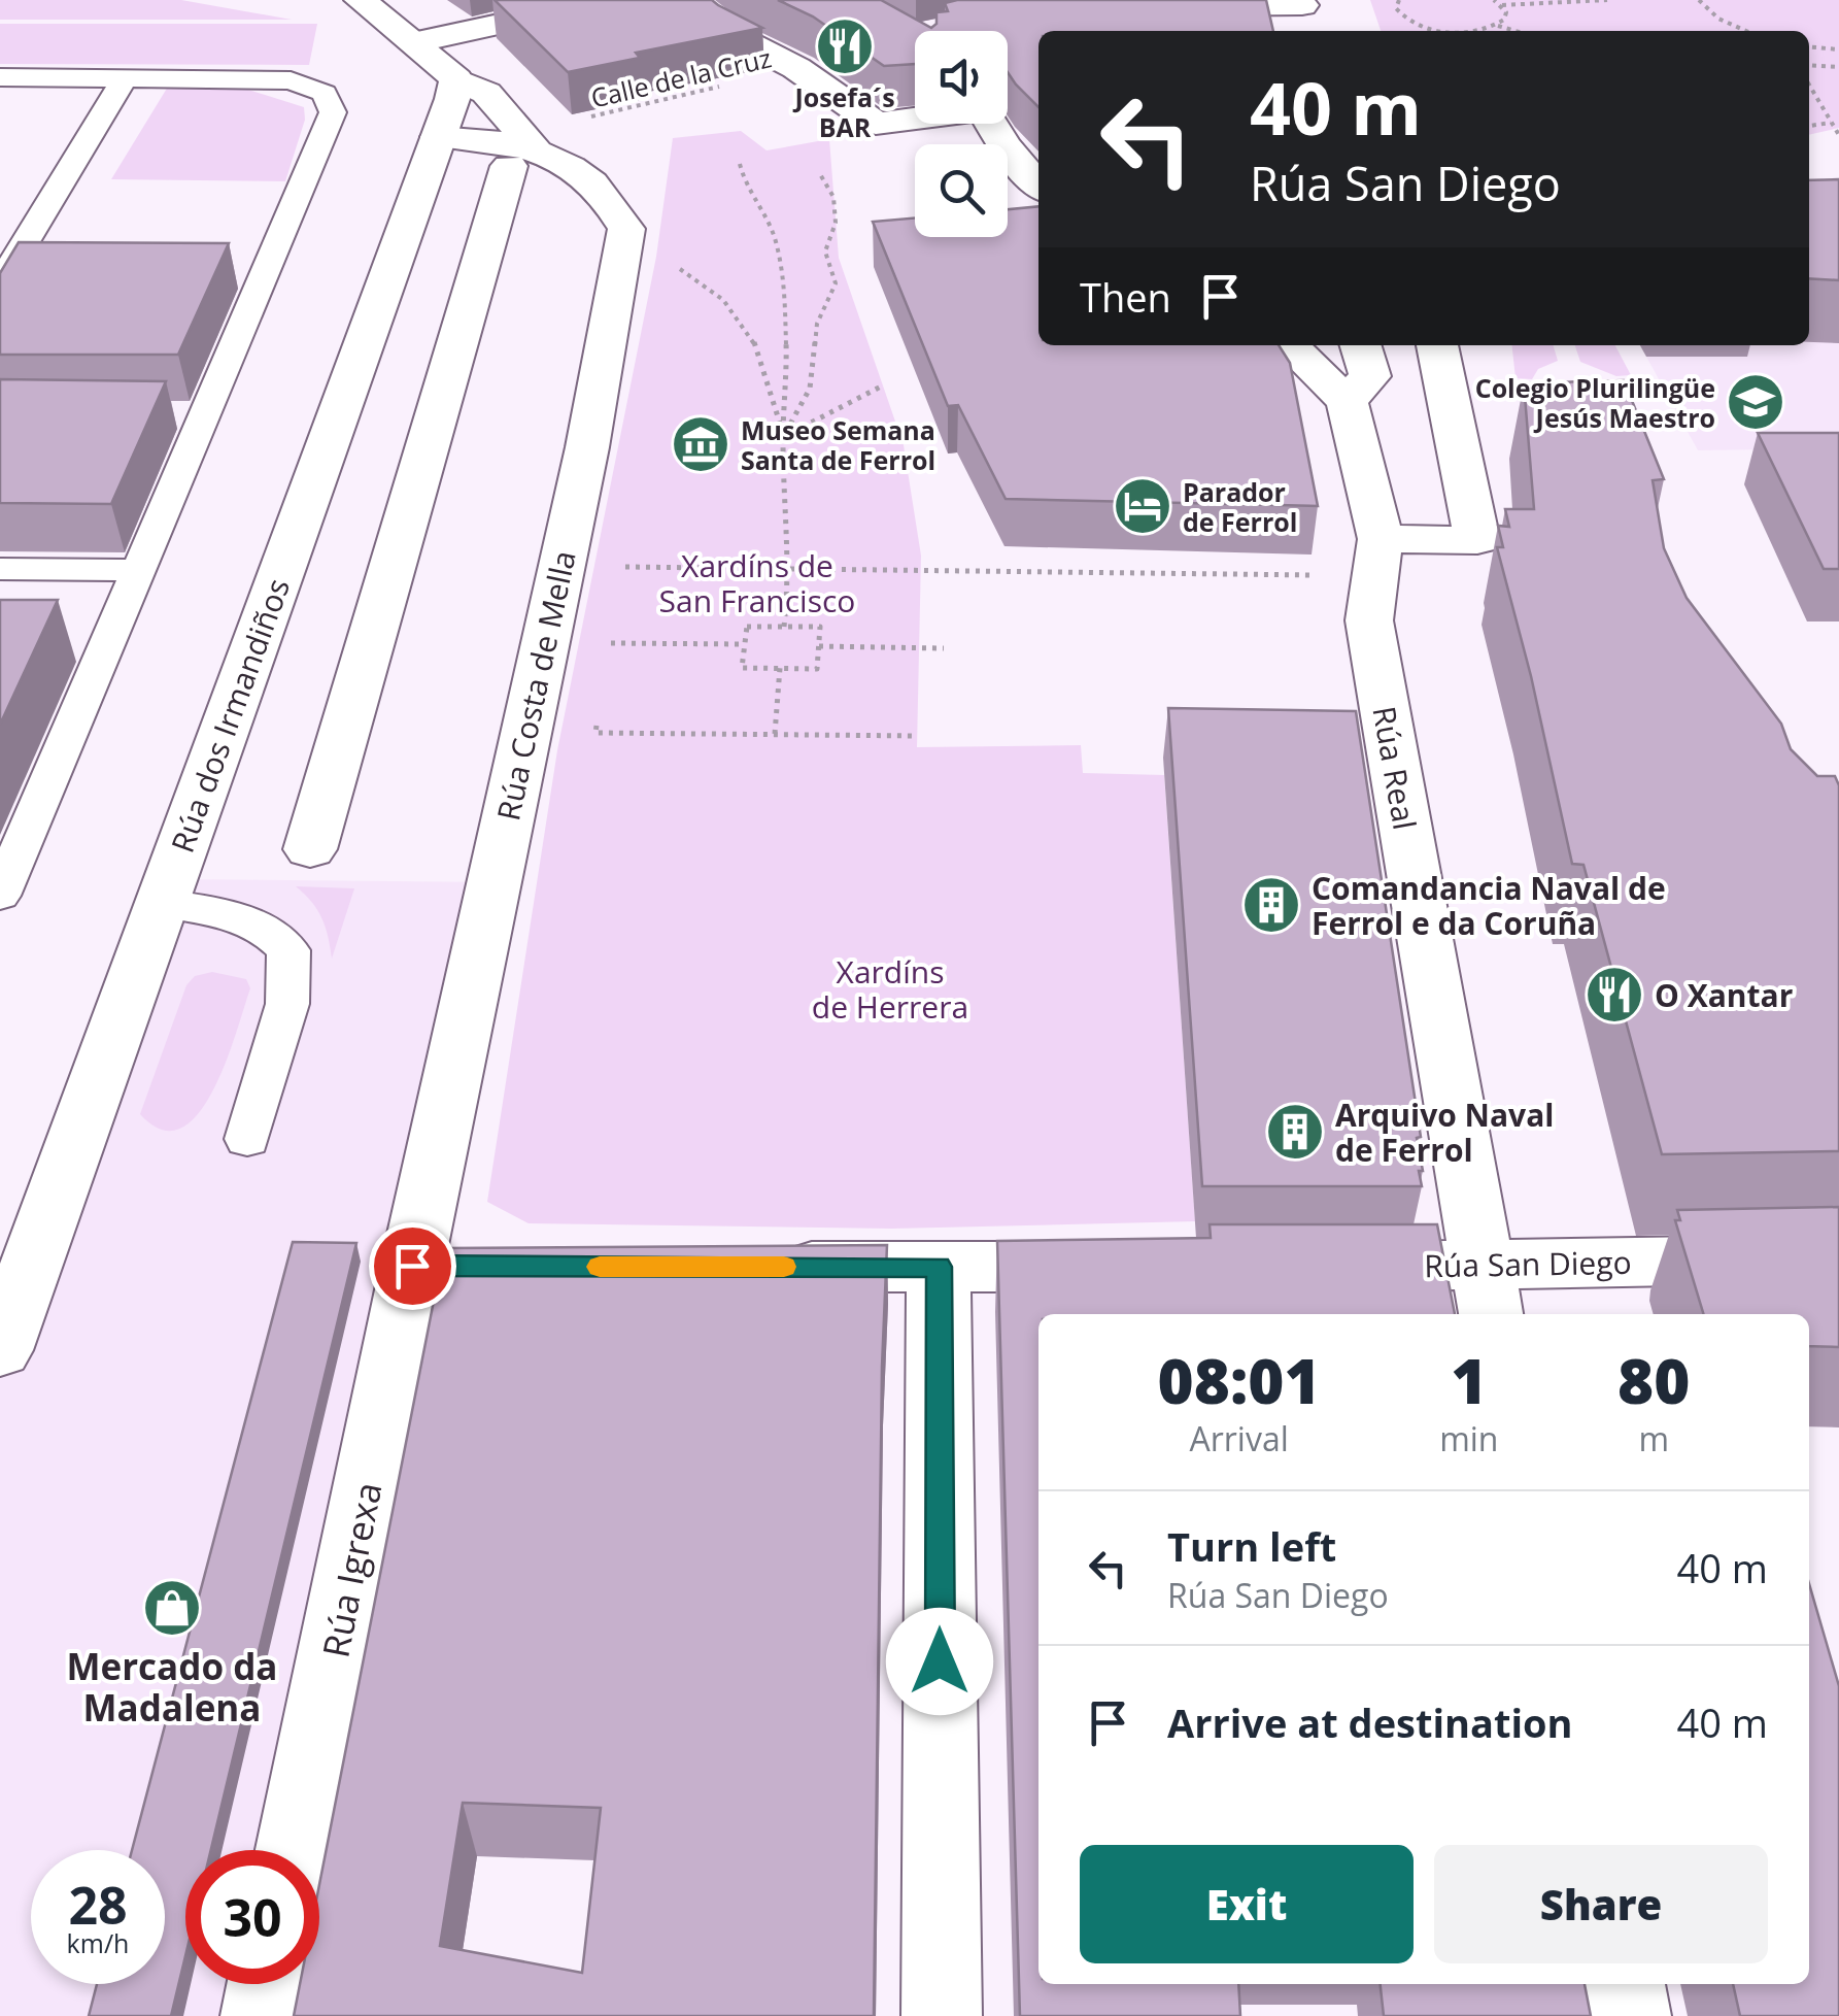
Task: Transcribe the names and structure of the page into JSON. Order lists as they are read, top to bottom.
{
  "streets": {
    "street": [
      "Rúa Costa de Mella",
      "Rúa dos Irmandiños",
      "Rúa Real",
      "Rúa San Diego",
      "Rúa Igrexa"
    ],
    "path": ["Calle de la Cruz"]
  },
  "crossings": [
    ["Rúa Costa de Mella", "Rúa dos Irmandiños"],
    ["Rúa Costa de Mella", "Rúa Igrexa"],
    ["Rúa Real", "Rúa San Diego"]
  ],
  "parks": ["Xardíns de San Francisco", "Xardíns de Herrera"],
  "places": {
    "restaurant": ["Josefa´s BAR", "O Xantar"],
    "school or university": ["Colegio Plurilingüe Jesús Maestro"],
    "museum": ["Museo Semana Santa de Ferrol"],
    "hotel": ["Parador de Ferrol"],
    "building": ["Comandancia Naval de Ferrol e da Coruña", "Arquivo Naval de Ferrol"],
    "shop": ["Mercado da Madalena"]
  },
  "page": {
    "turn": ["40 m", "Rúa San Diego"],
    "then": "Then",
    "eta": [
      "08:01",
      "Arrival",
      "1",
      "min",
      "80",
      "m"
    ],
    "list": [
      {
        "name": "Turn left",
        "note": "Rúa San Diego",
        "value": "40 m"
      },
      {
        "name": "Arrive at destination",
        "value": "40 m"
      }
    ],
    "buttons": ["Exit", "Share"],
    "speed": "28 km/h",
    "limit": "30"
  }
}
